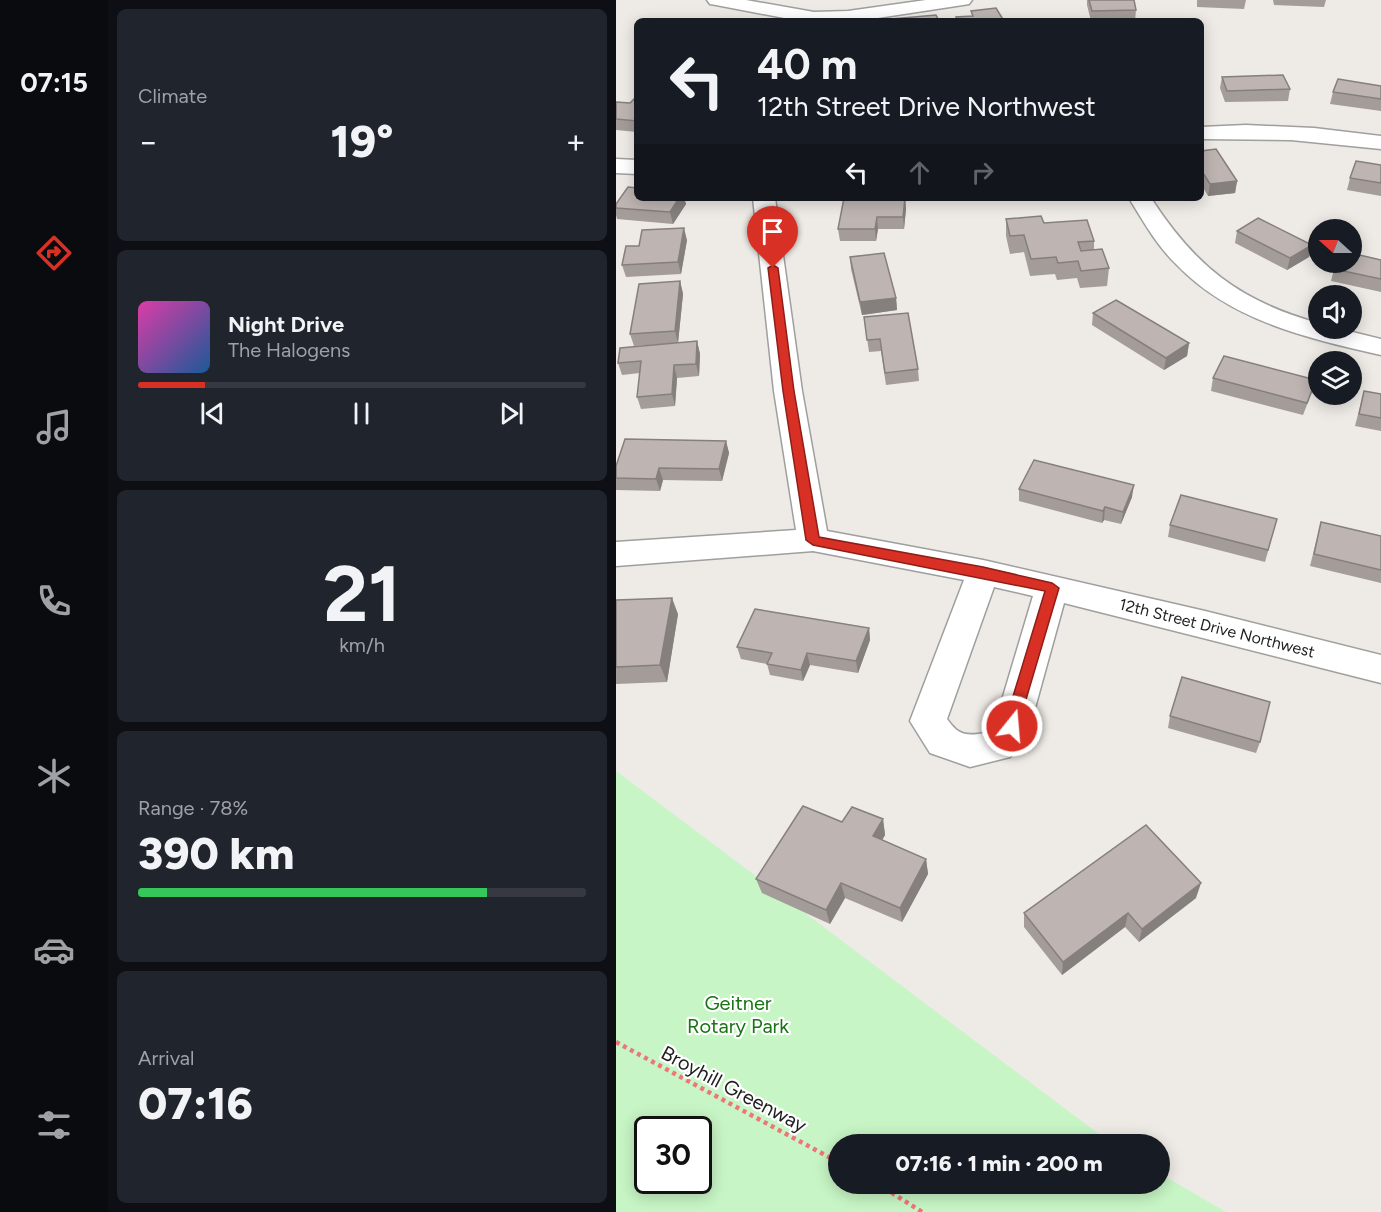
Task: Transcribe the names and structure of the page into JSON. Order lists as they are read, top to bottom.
{
  "streets": {
    "street": ["12th Street Drive Northwest"],
    "path": ["Broyhill Greenway"]
  },
  "parks": ["Geitner Rotary Park"],
  "north": "left",
  "page": {
    "tabs": "07:15",
    "tile": [
      "Climate",
      ["21", "km/h"],
      ["Range · 78%", "390 km"],
      ["Arrival", "07:16"]
    ],
    "turn": ["40 m", "12th Street Drive Northwest"],
    "heat": ["−", "19°", "+"],
    "song": ["Night Drive", "The Halogens"],
    "limit": "30",
    "trip": "07:16 · 1 min · 200 m"
  }
}
